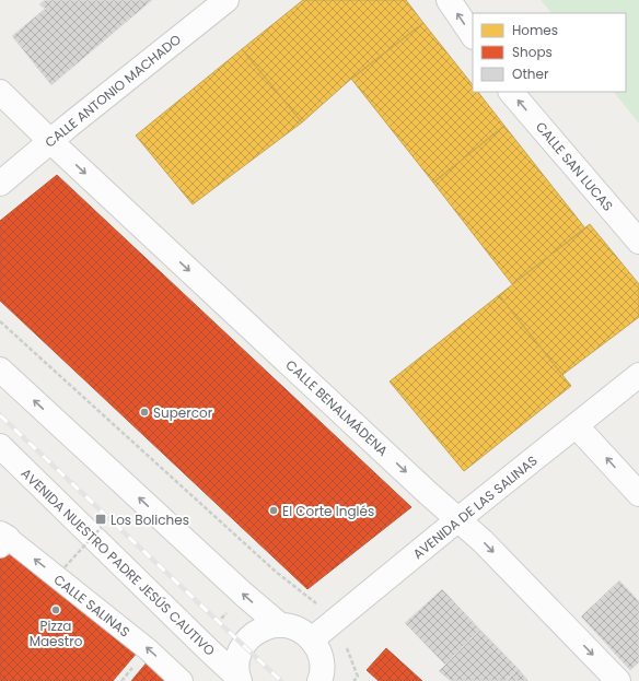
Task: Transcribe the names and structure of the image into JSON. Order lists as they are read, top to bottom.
{
  "streets": {
    "street": [
      "CALLE ANTONIO MACHADO",
      "CALLE SAN LUCAS",
      "CALLE BENALMÁDENA",
      "AVENIDA DE LAS SALINAS",
      "AVENIDA NUESTRO PADRE JESÚS CAUTIVO",
      "CALLE SALINAS"
    ]
  },
  "crossings": [
    ["CALLE ANTONIO MACHADO", "CALLE BENALMÁDENA"],
    ["CALLE BENALMÁDENA", "AVENIDA DE LAS SALINAS"]
  ],
  "one_way": ["CALLE SAN LUCAS"],
  "places": {
    "other": ["Supercor", "El Corte Inglés", "Pizza Maestro"],
    "transit": ["Los Boliches"]
  },
  "legend": ["Homes", "Shops", "Other"]
}
